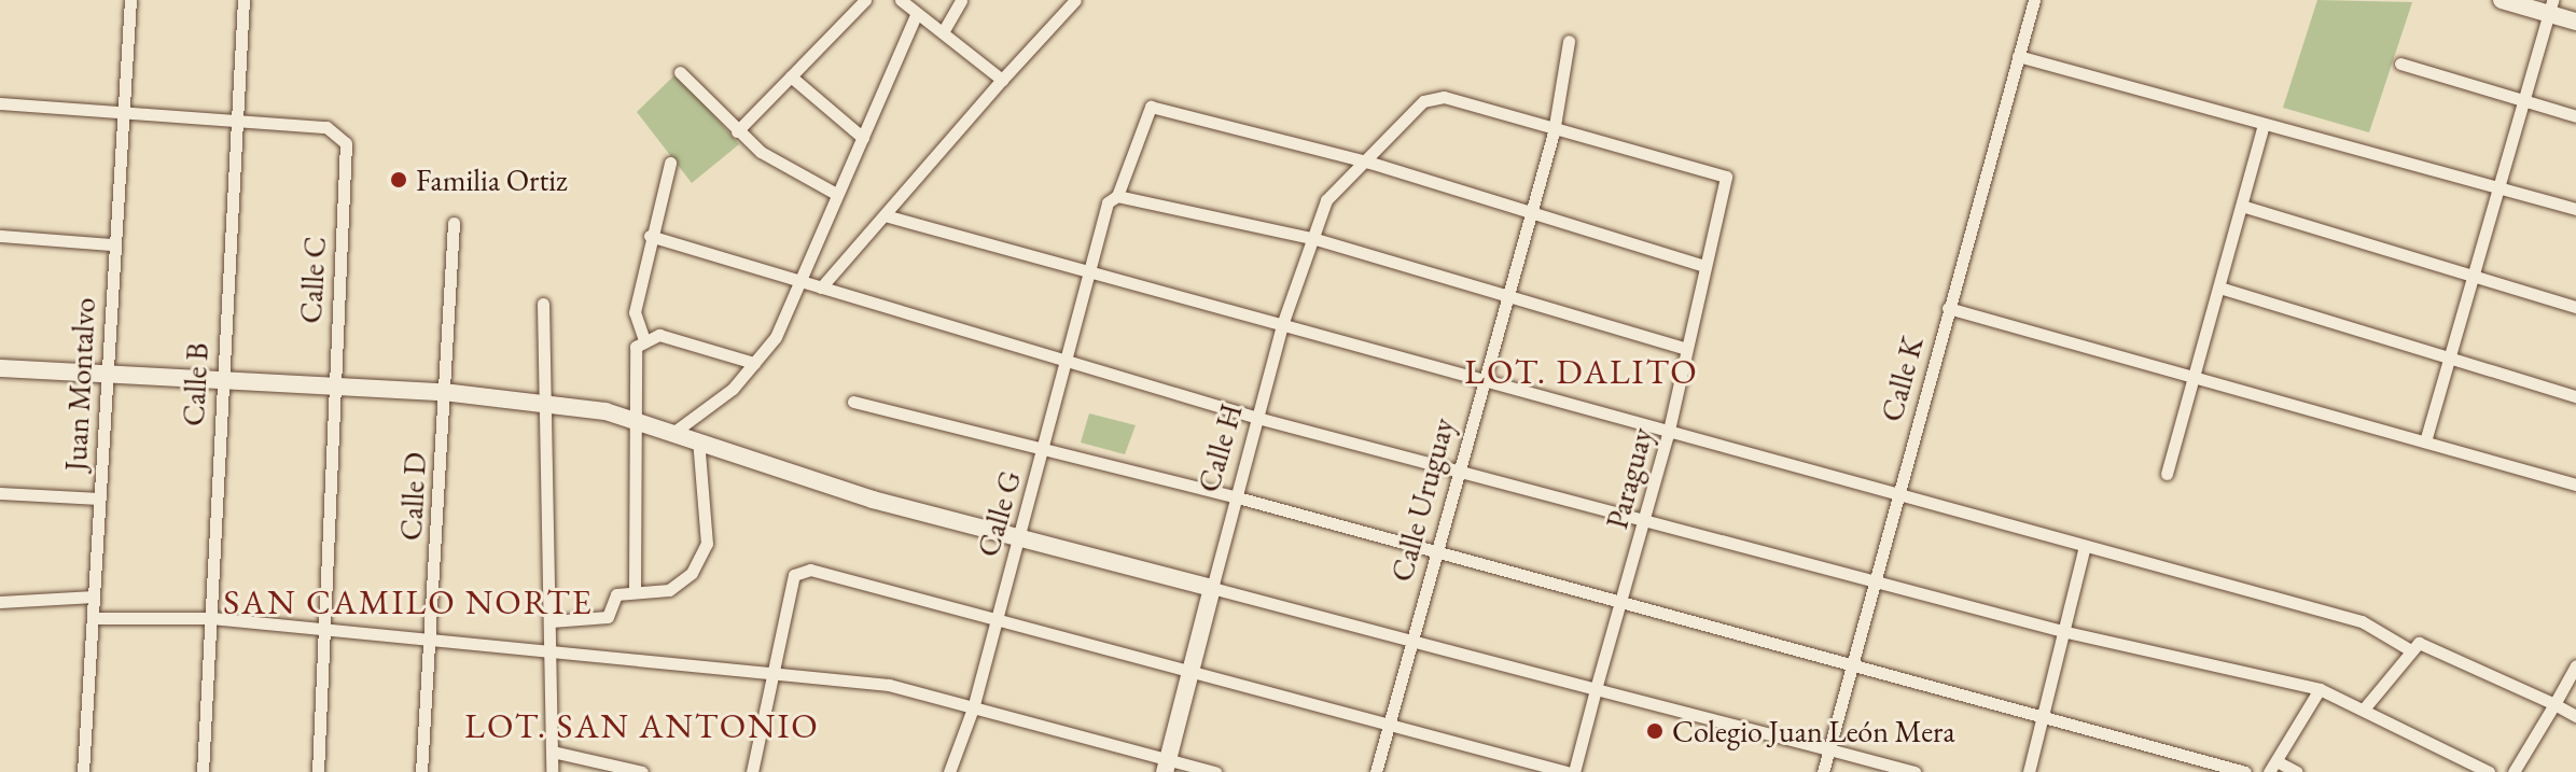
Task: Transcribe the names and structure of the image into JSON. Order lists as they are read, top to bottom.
{
  "streets": {
    "street": [
      "Calle C",
      "Calle K",
      "Juan Montalvo",
      "Calle B",
      "Calle H",
      "Paraguay",
      "Calle D",
      "Calle Uruguay",
      "Calle G"
    ]
  },
  "crossings": [
    ["Calle C", "Juan Montalvo"],
    ["Calle C", "Calle B"],
    ["Calle H", "Paraguay"],
    ["Calle H", "Calle Uruguay"],
    ["Calle H", "Calle G"]
  ],
  "districts": ["LOT. DALITO", "SAN CAMILO NORTE", "LOT. SAN ANTONIO"],
  "places": ["Familia Ortiz", "Colegio Juan León Mera"]
}
